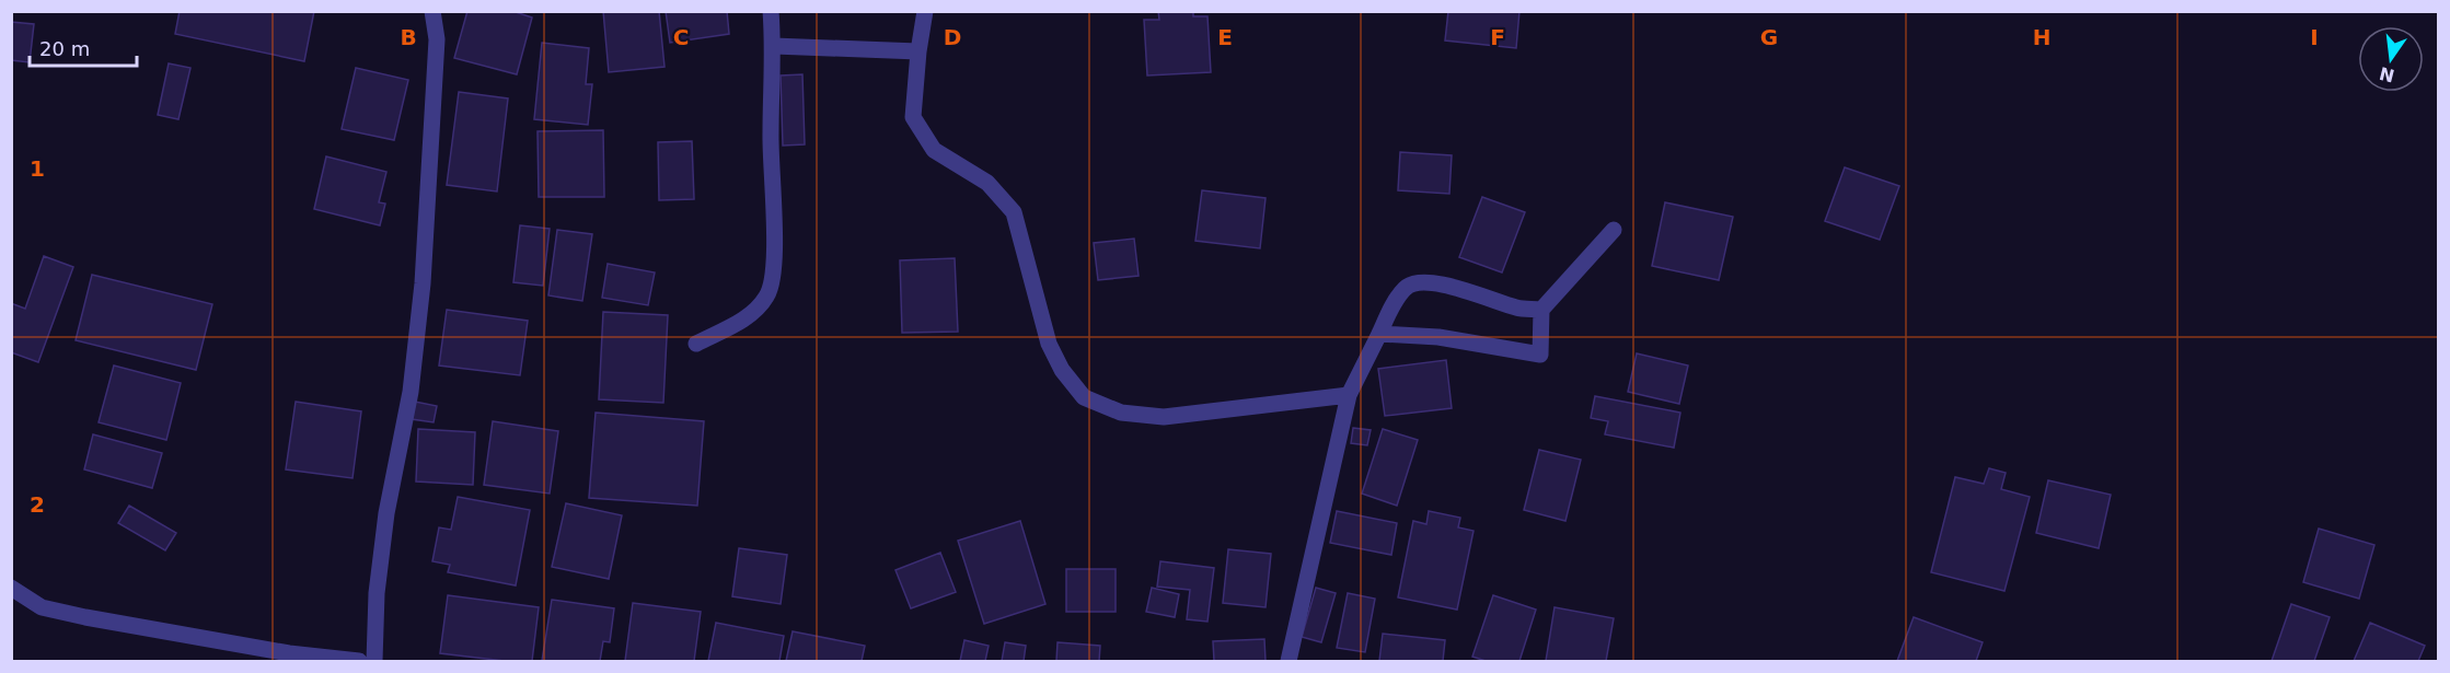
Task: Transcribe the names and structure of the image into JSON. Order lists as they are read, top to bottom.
{
  "scale_bar": "20 m",
  "north": "bottom",
  "grid": {
    "columns": [
      "B",
      "C",
      "D",
      "E",
      "F",
      "G",
      "H",
      "I"
    ],
    "rows": ["1", "2"]
  }
}
